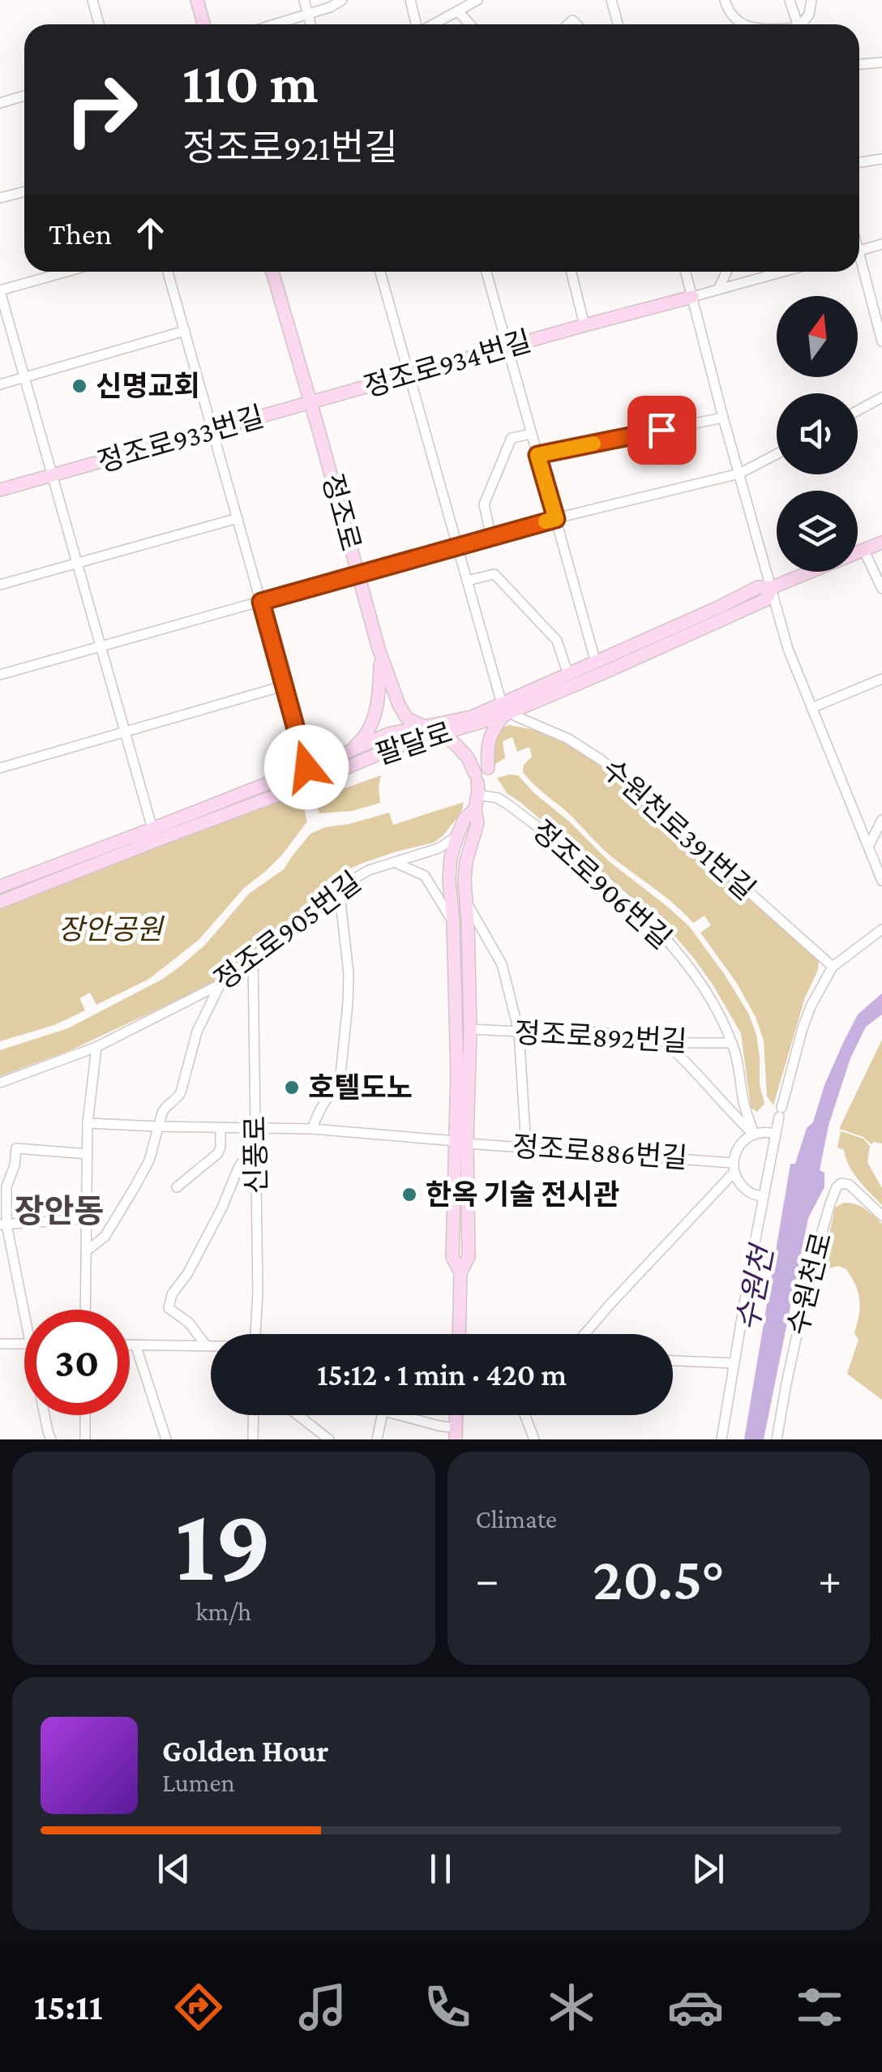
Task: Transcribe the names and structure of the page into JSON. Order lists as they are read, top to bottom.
{
  "streets": {
    "street": [
      "정조로934번길",
      "정조로933번길",
      "정조로",
      "팔달로",
      "수원천로391번길",
      "정조로906번길",
      "정조로905번길",
      "정조로892번길",
      "정조로886번길",
      "신풍로",
      "수원천로"
    ]
  },
  "crossings": [
    ["정조로934번길", "정조로933번길"],
    ["정조로934번길", "정조로"],
    ["정조로933번길", "정조로"],
    ["정조로", "팔달로"],
    ["정조로", "정조로906번길"],
    ["팔달로", "수원천로391번길"],
    ["수원천로391번길", "수원천로"],
    ["정조로906번길", "정조로892번길"],
    ["정조로905번길", "신풍로"],
    ["정조로886번길", "신풍로"]
  ],
  "districts": ["장안동"],
  "water": ["수원천"],
  "parks": ["장안공원"],
  "places": ["신명교회", "호텔도노", "한옥 기술 전시관"],
  "north": "top",
  "page": {
    "turn": ["110 m", "정조로921번길"],
    "then": "Then",
    "limit": "30",
    "trip": "15:12 · 1 min · 420 m",
    "tile": [
      ["19", "km/h"],
      "Climate"
    ],
    "heat": ["−", "20.5°", "+"],
    "song": ["Golden Hour", "Lumen"],
    "tabs": "15:11"
  }
}
